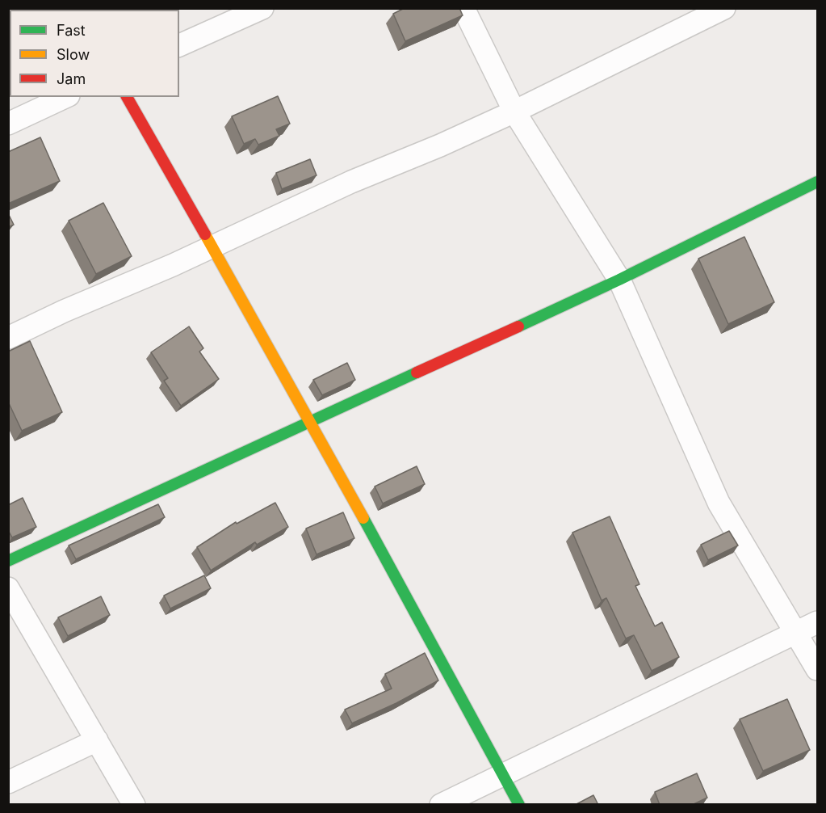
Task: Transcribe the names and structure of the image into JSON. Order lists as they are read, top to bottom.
{
  "legend": ["Fast", "Slow", "Jam"]
}
